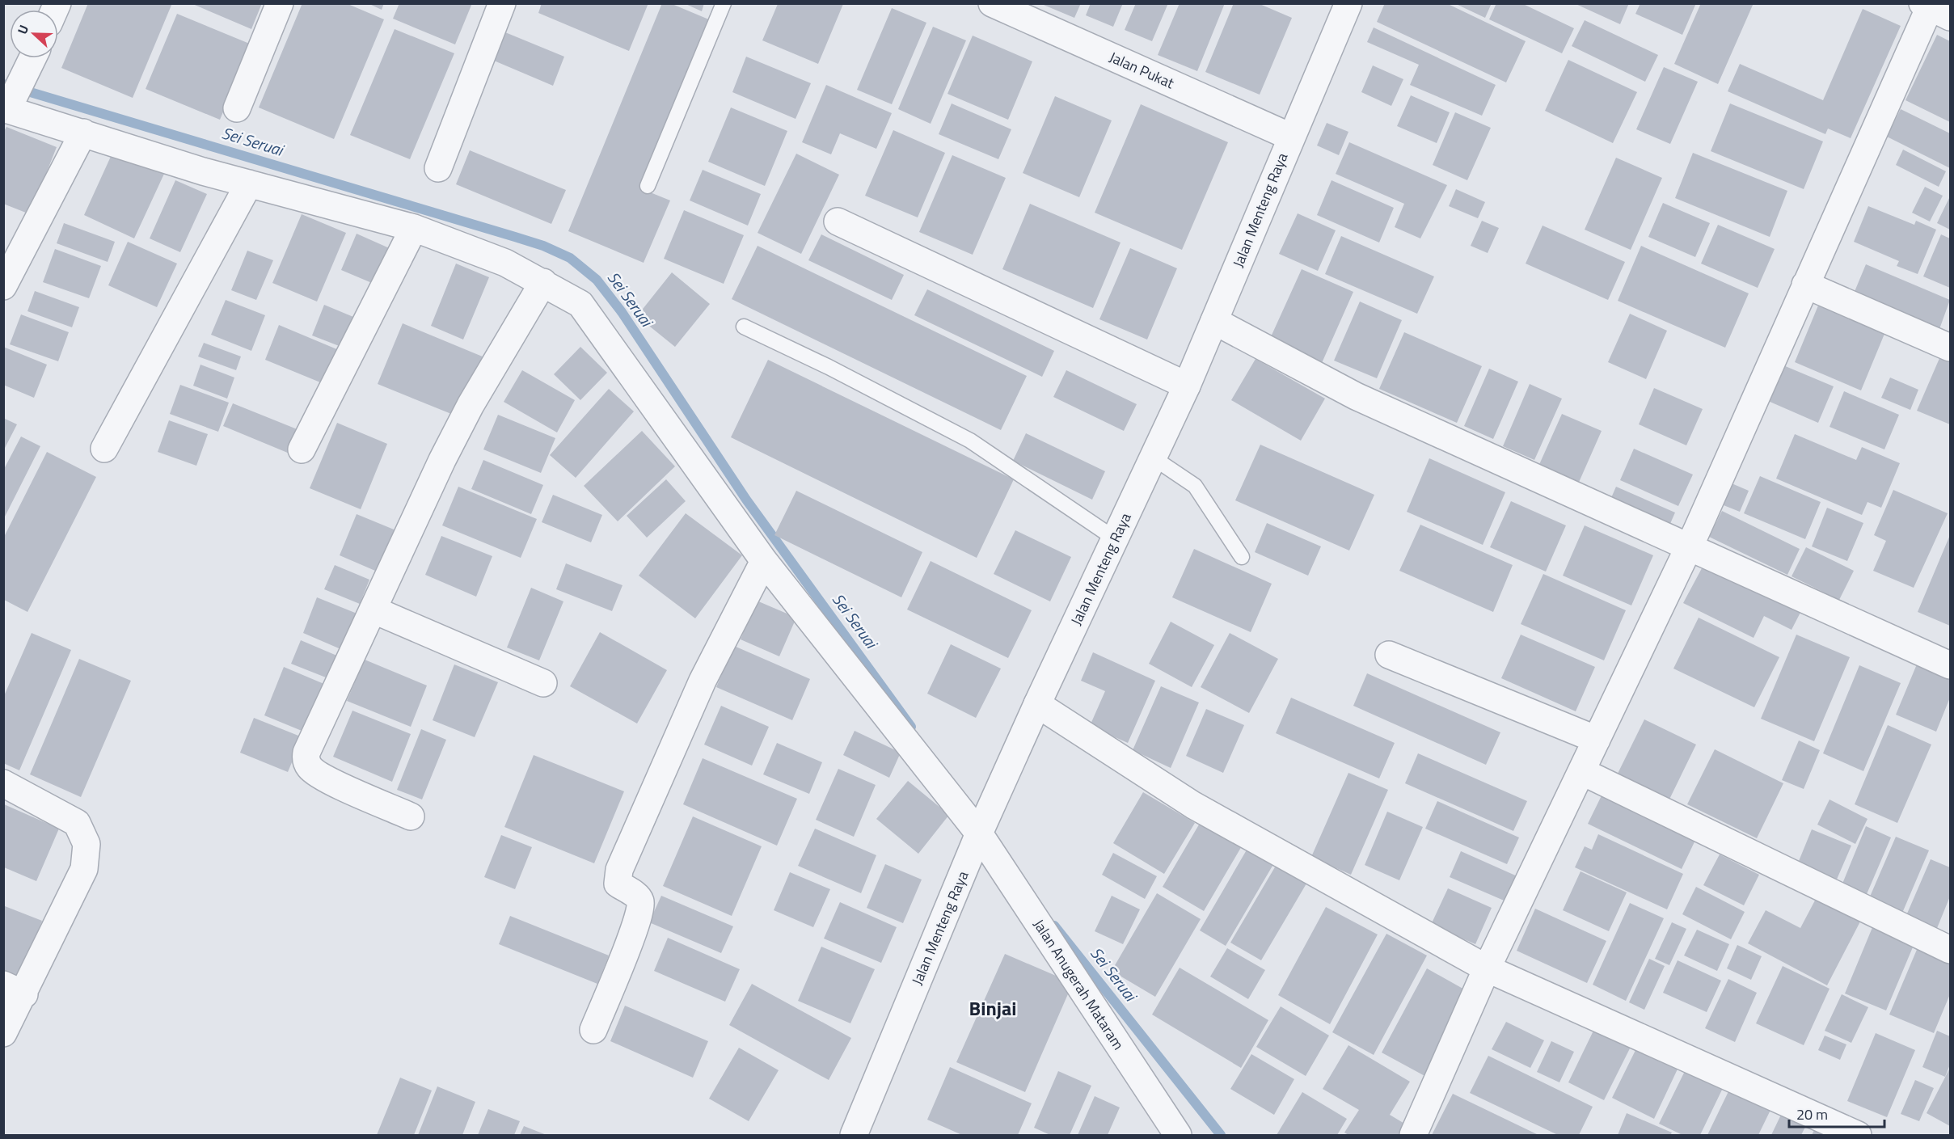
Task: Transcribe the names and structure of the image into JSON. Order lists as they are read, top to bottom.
{
  "streets": {
    "street": ["Jalan Pukat", "Jalan Menteng Raya", "Jalan Anugerah Mataram"]
  },
  "crossings": [
    ["Jalan Pukat", "Jalan Menteng Raya"],
    ["Jalan Menteng Raya", "Jalan Anugerah Mataram"]
  ],
  "districts": ["Binjai"],
  "water": ["Sei Seruai"],
  "scale_bar": "20 m",
  "north": "left"
}
